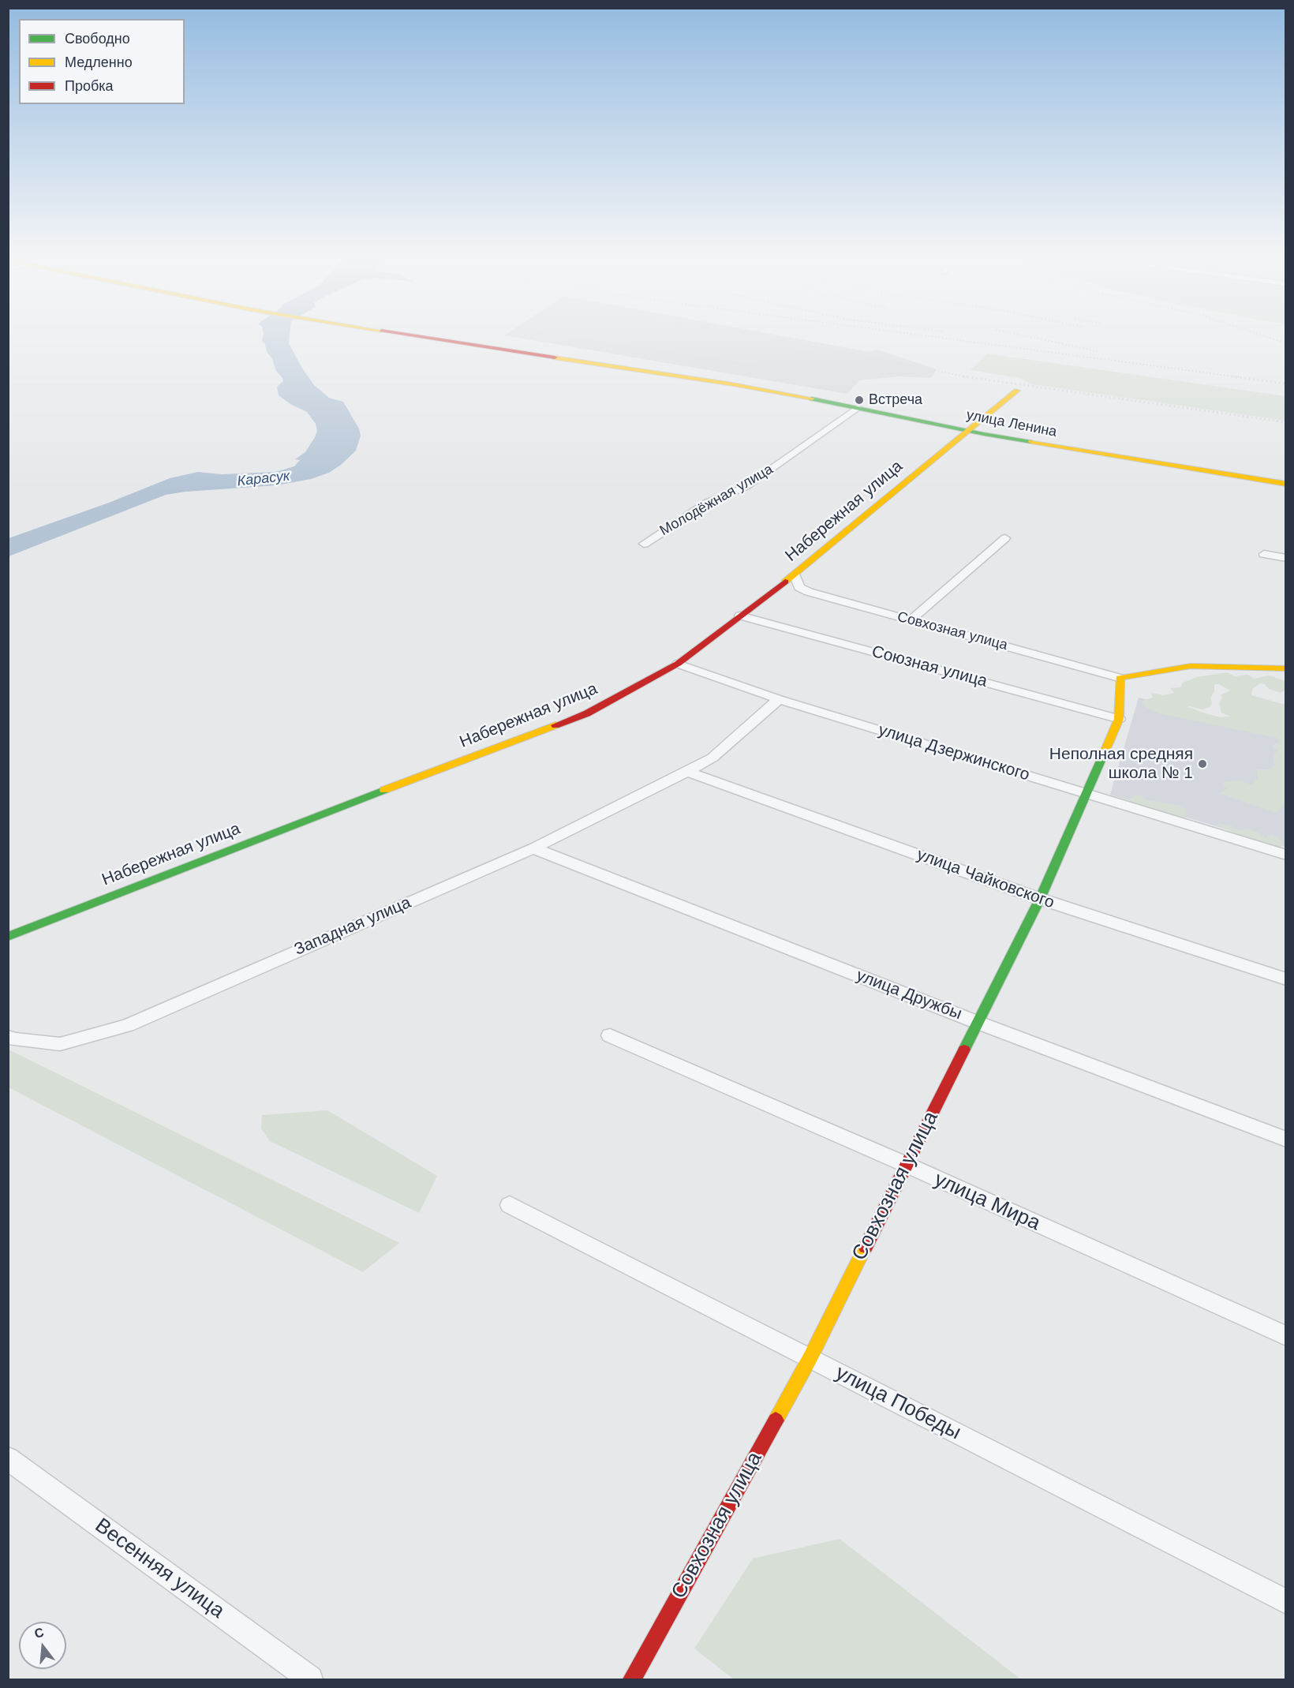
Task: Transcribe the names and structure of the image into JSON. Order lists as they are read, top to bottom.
{
  "streets": {
    "street": [
      "улица Ленина",
      "Молодёжная улица",
      "Набережная улица",
      "Совхозная улица",
      "Союзная улица",
      "улица Дзержинского",
      "улица Чайковского",
      "Западная улица",
      "улица Дружбы",
      "улица Мира",
      "улица Победы",
      "Весенняя улица"
    ]
  },
  "crossings": [
    ["улица Ленина", "Молодёжная улица"],
    ["улица Ленина", "Набережная улица"],
    ["Набережная улица", "Совхозная улица"],
    ["Набережная улица", "Союзная улица"],
    ["Набережная улица", "улица Дзержинского"],
    ["Совхозная улица", "Союзная улица"],
    ["Совхозная улица", "улица Дзержинского"],
    ["Совхозная улица", "улица Чайковского"],
    ["Совхозная улица", "улица Дружбы"],
    ["Совхозная улица", "улица Мира"],
    ["Совхозная улица", "улица Победы"],
    ["улица Дзержинского", "Западная улица"],
    ["улица Чайковского", "Западная улица"],
    ["Западная улица", "улица Дружбы"]
  ],
  "water": ["Карасук"],
  "places": ["Встреча", "Неполная средняя школа № 1"],
  "legend": ["Свободно", "Медленно", "Пробка"],
  "north": "top"
}
